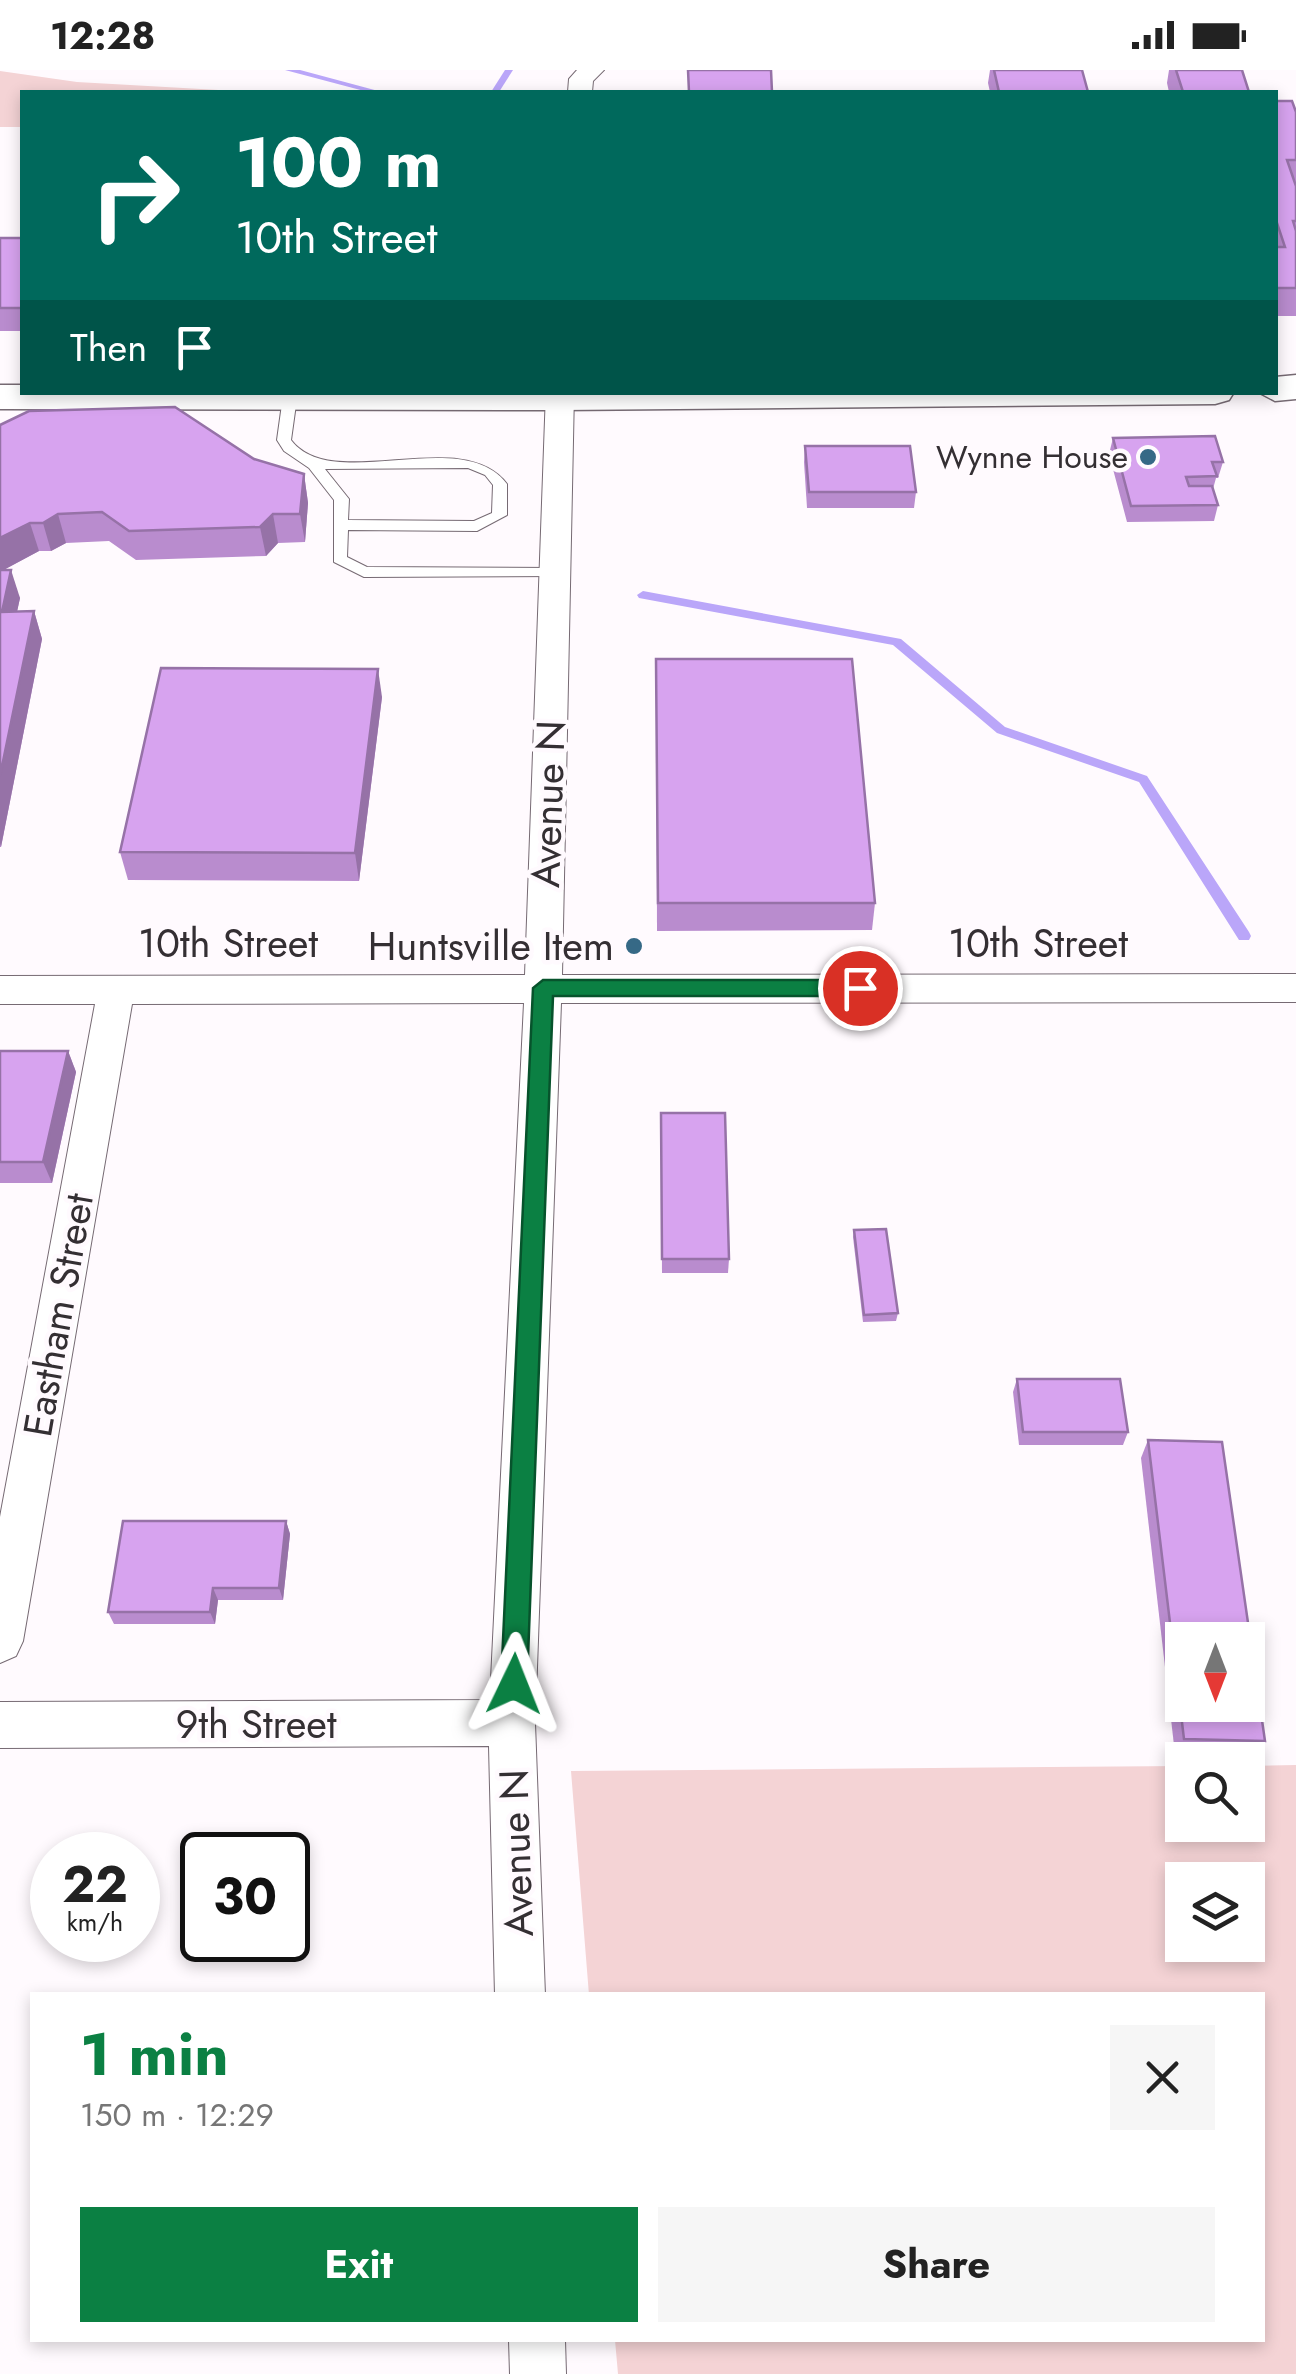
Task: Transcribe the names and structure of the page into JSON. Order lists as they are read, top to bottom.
{
  "streets": {
    "street": [
      "Avenue N",
      "10th Street",
      "Eastham Street",
      "9th Street"
    ]
  },
  "crossings": [
    ["Avenue N", "10th Street"],
    ["Avenue N", "9th Street"],
    ["10th Street", "Eastham Street"]
  ],
  "places": ["Wynne House", "Huntsville Item"],
  "north": "bottom",
  "page": {
    "status": "12:28",
    "turn": ["100 m", "10th Street"],
    "then": "Then",
    "speed": "22 km/h",
    "limit": "30",
    "heading": ["1 min", "150 m · 12:29"],
    "buttons": ["Exit", "Share"]
  }
}
